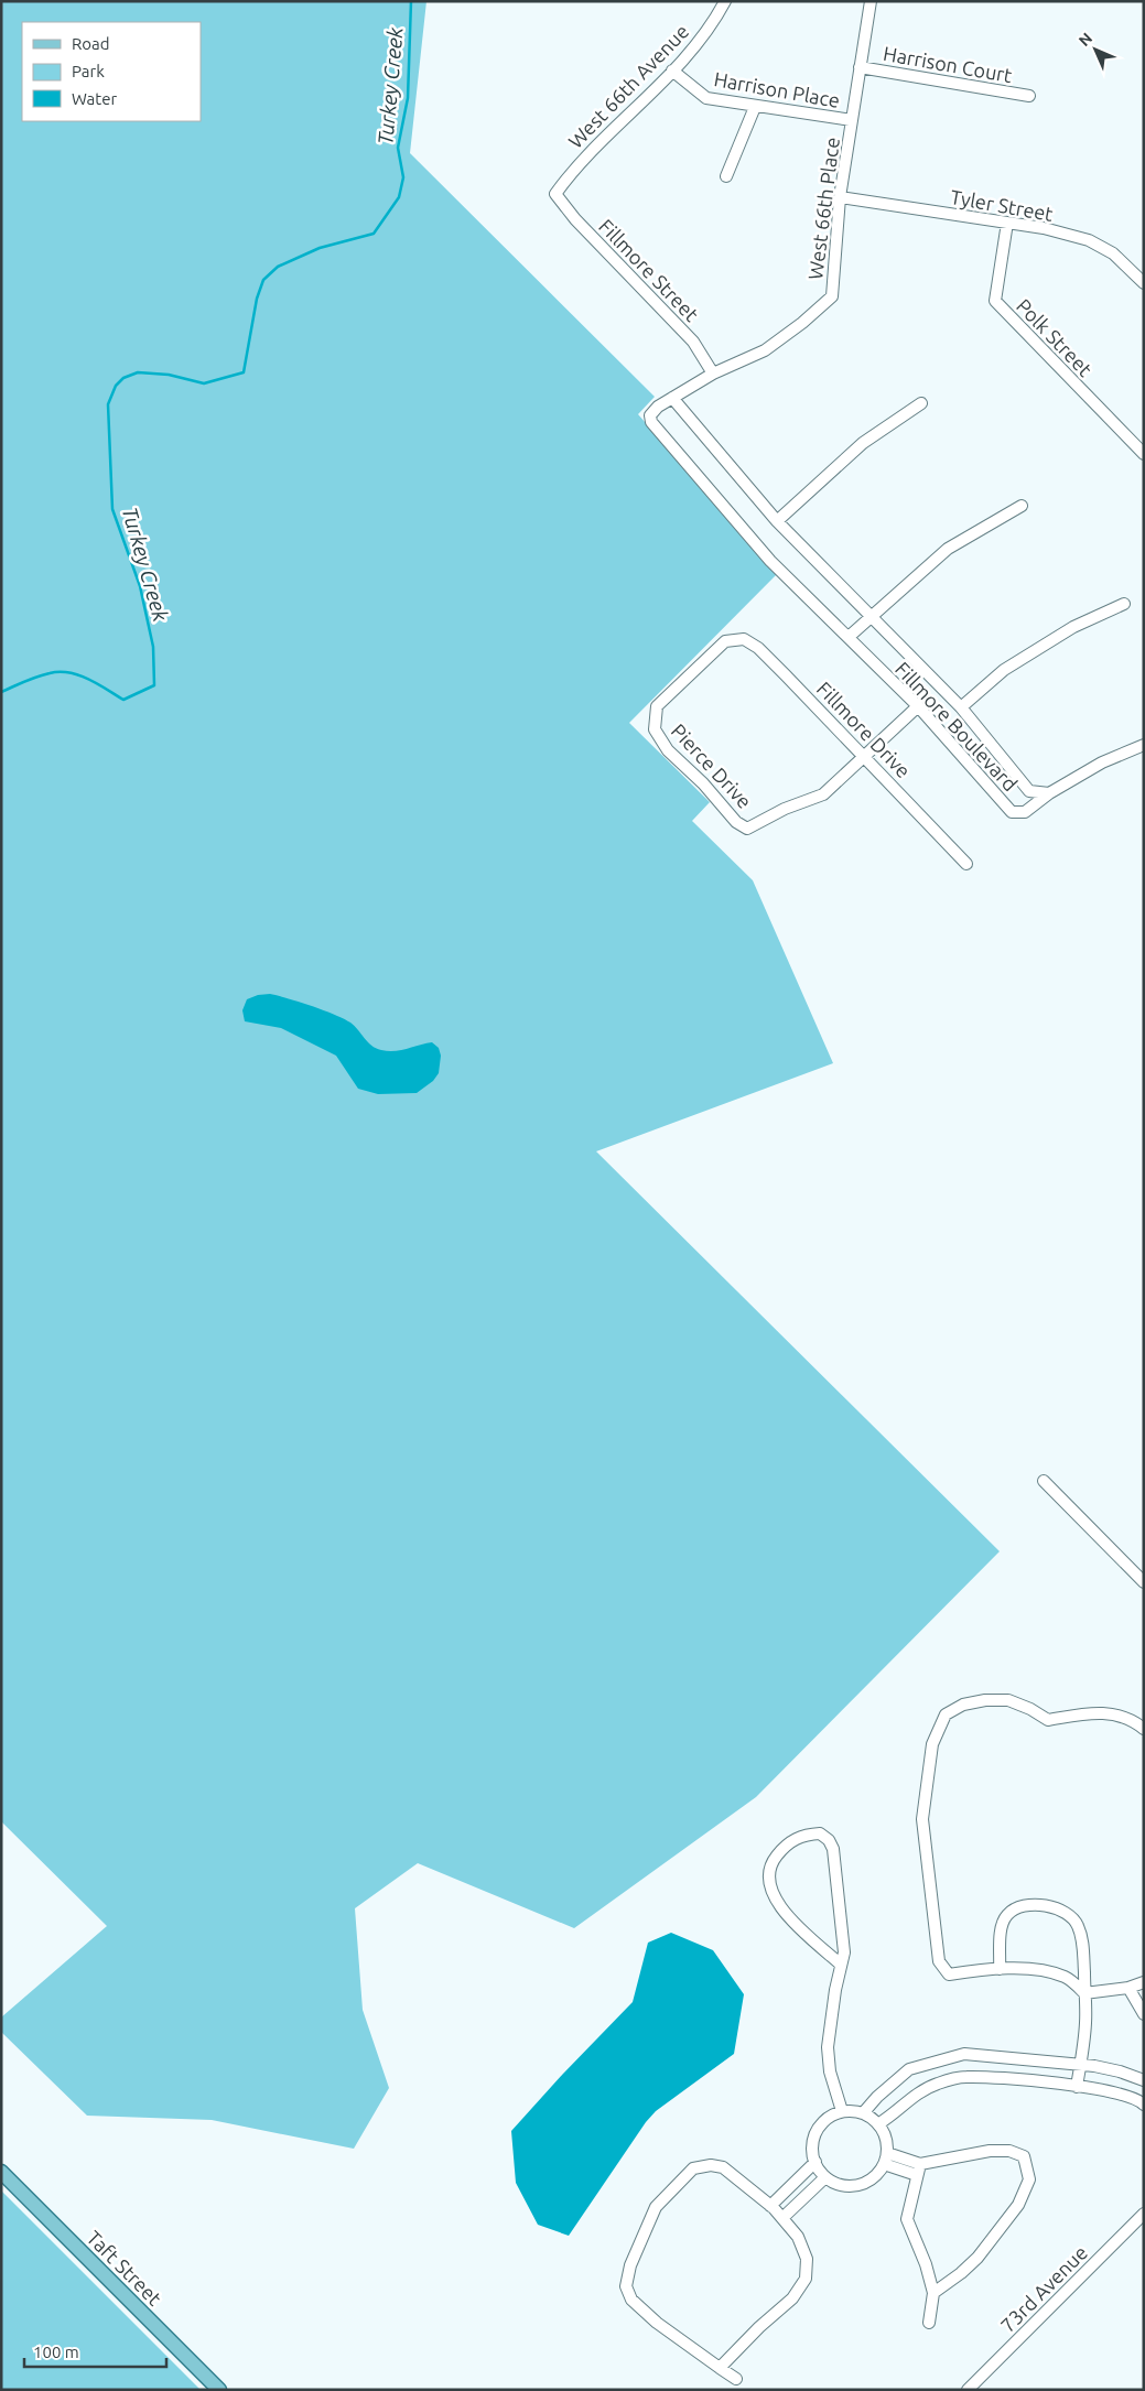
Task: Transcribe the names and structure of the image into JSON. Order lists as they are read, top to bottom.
{
  "streets": {
    "main road": ["Taft Street"],
    "street": [
      "Harrison Court",
      "West 66th Avenue",
      "Harrison Place",
      "Tyler Street",
      "West 66th Place",
      "Fillmore Street",
      "Polk Street",
      "Fillmore Boulevard",
      "Fillmore Drive",
      "Pierce Drive",
      "73rd Avenue"
    ]
  },
  "crossings": [
    ["Harrison Court", "West 66th Place"],
    ["West 66th Avenue", "Harrison Place"],
    ["West 66th Avenue", "Fillmore Street"],
    ["Harrison Place", "West 66th Place"],
    ["Tyler Street", "West 66th Place"],
    ["Tyler Street", "Polk Street"],
    ["West 66th Place", "Fillmore Street"],
    ["West 66th Place", "Fillmore Boulevard"],
    ["Fillmore Boulevard", "Pierce Drive"],
    ["Fillmore Drive", "Pierce Drive"]
  ],
  "water": ["Turkey Creek"],
  "legend": ["Road", "Park", "Water"],
  "scale_bar": "100 m",
  "north": "top left"
}
